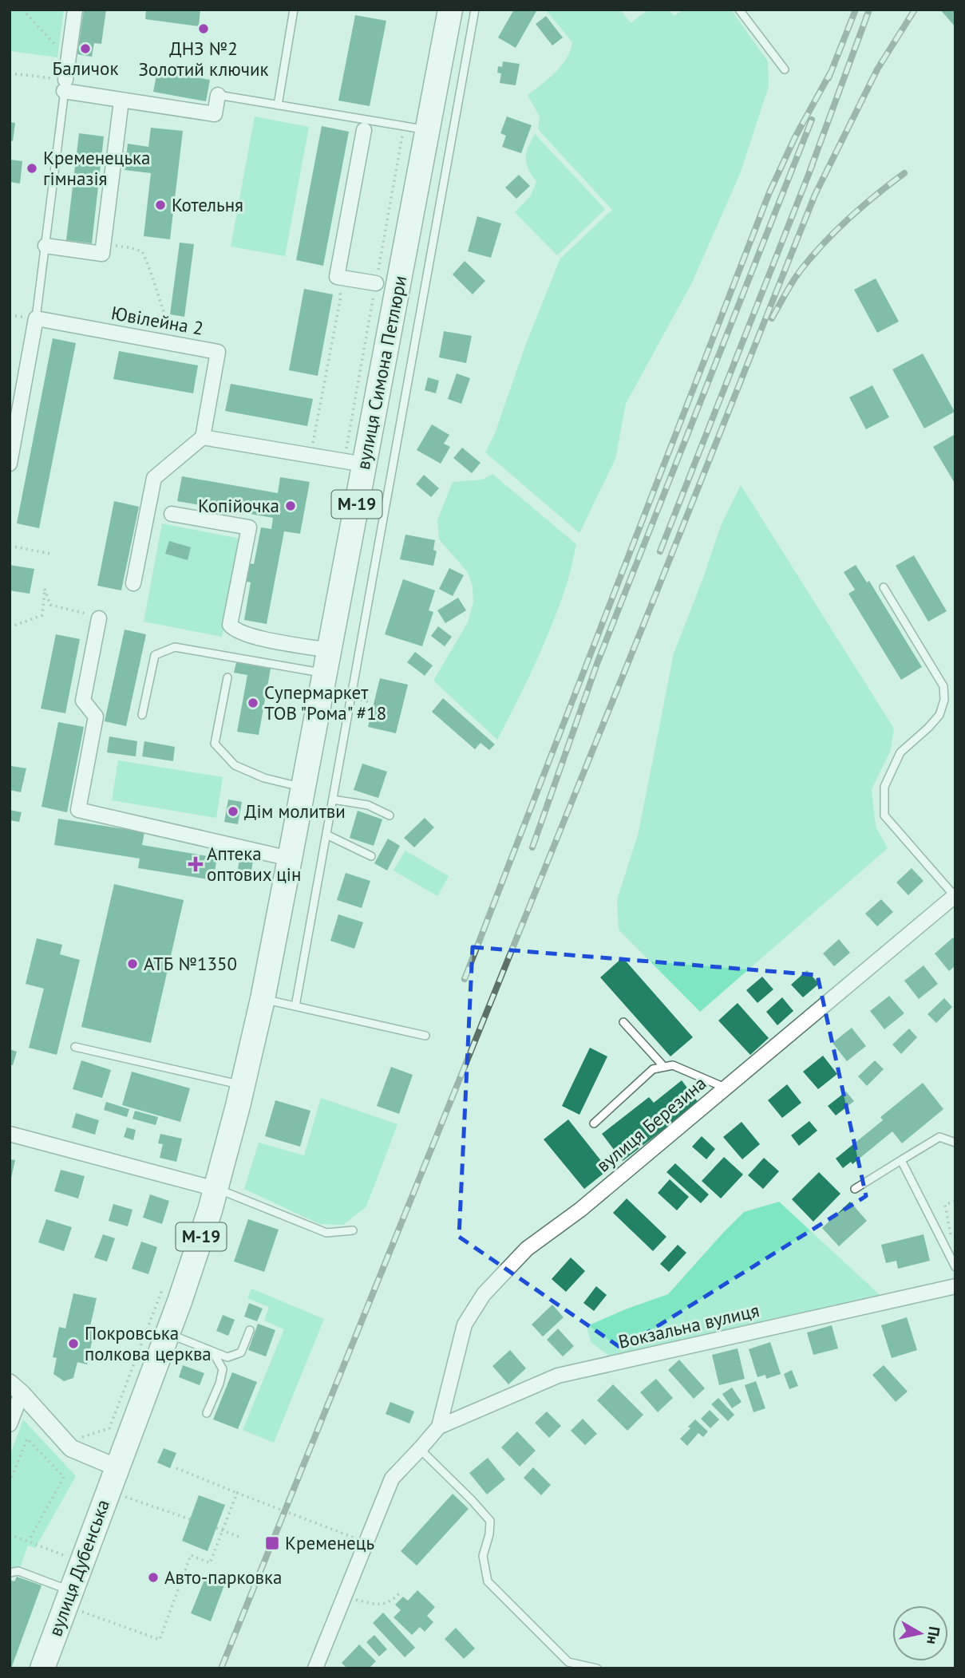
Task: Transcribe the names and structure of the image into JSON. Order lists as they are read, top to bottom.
{
  "streets": {
    "highway": ["вулиця Симона Петлюри", "М-19", "вулиця Дубенська"],
    "street": ["Ювілейна 2", "вулиця Березина", "Вокзальна вулиця"]
  },
  "crossings": [
    ["вулиця Симона Петлюри", "М-19"],
    ["М-19", "вулиця Дубенська"],
    ["вулиця Березина", "Вокзальна вулиця"]
  ],
  "places": {
    "other": [
      "ДНЗ №2 Золотий ключик",
      "Баличок",
      "Кременецька гімназія",
      "Котельня",
      "Копійочка",
      "Супермаркет ТОВ \"Рома\" #18",
      "Дім молитви",
      "АТБ №1350",
      "Покровська полкова церква",
      "Авто-парковка"
    ],
    "health": ["Аптека оптових цін"],
    "transit": ["Кременець"]
  },
  "north": "right"
}
